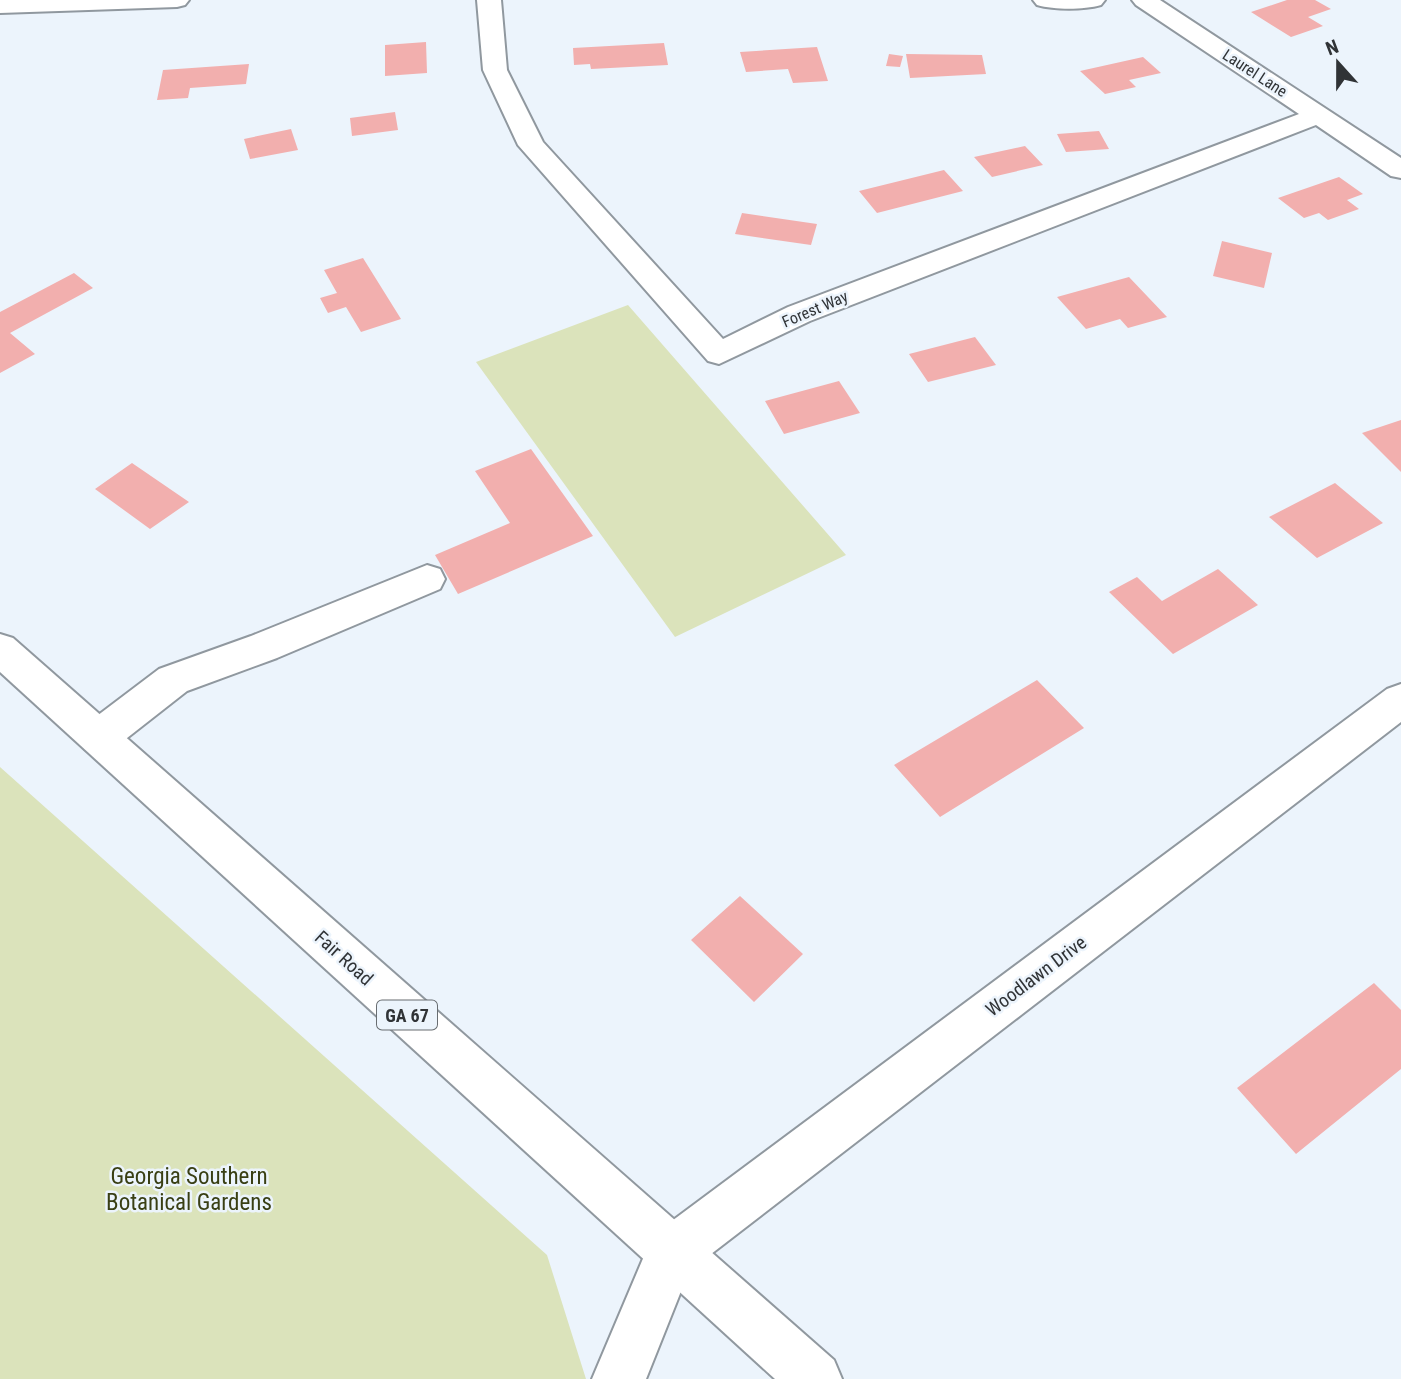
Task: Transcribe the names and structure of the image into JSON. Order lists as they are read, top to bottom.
{
  "streets": {
    "street": [
      "Laurel Lane",
      "Forest Way",
      "Fair Road",
      "Woodlawn Drive",
      "GA 67"
    ]
  },
  "crossings": [
    ["Laurel Lane", "Forest Way"],
    ["Fair Road", "Woodlawn Drive"]
  ],
  "parks": ["Georgia Southern Botanical Gardens"],
  "north": "top"
}
